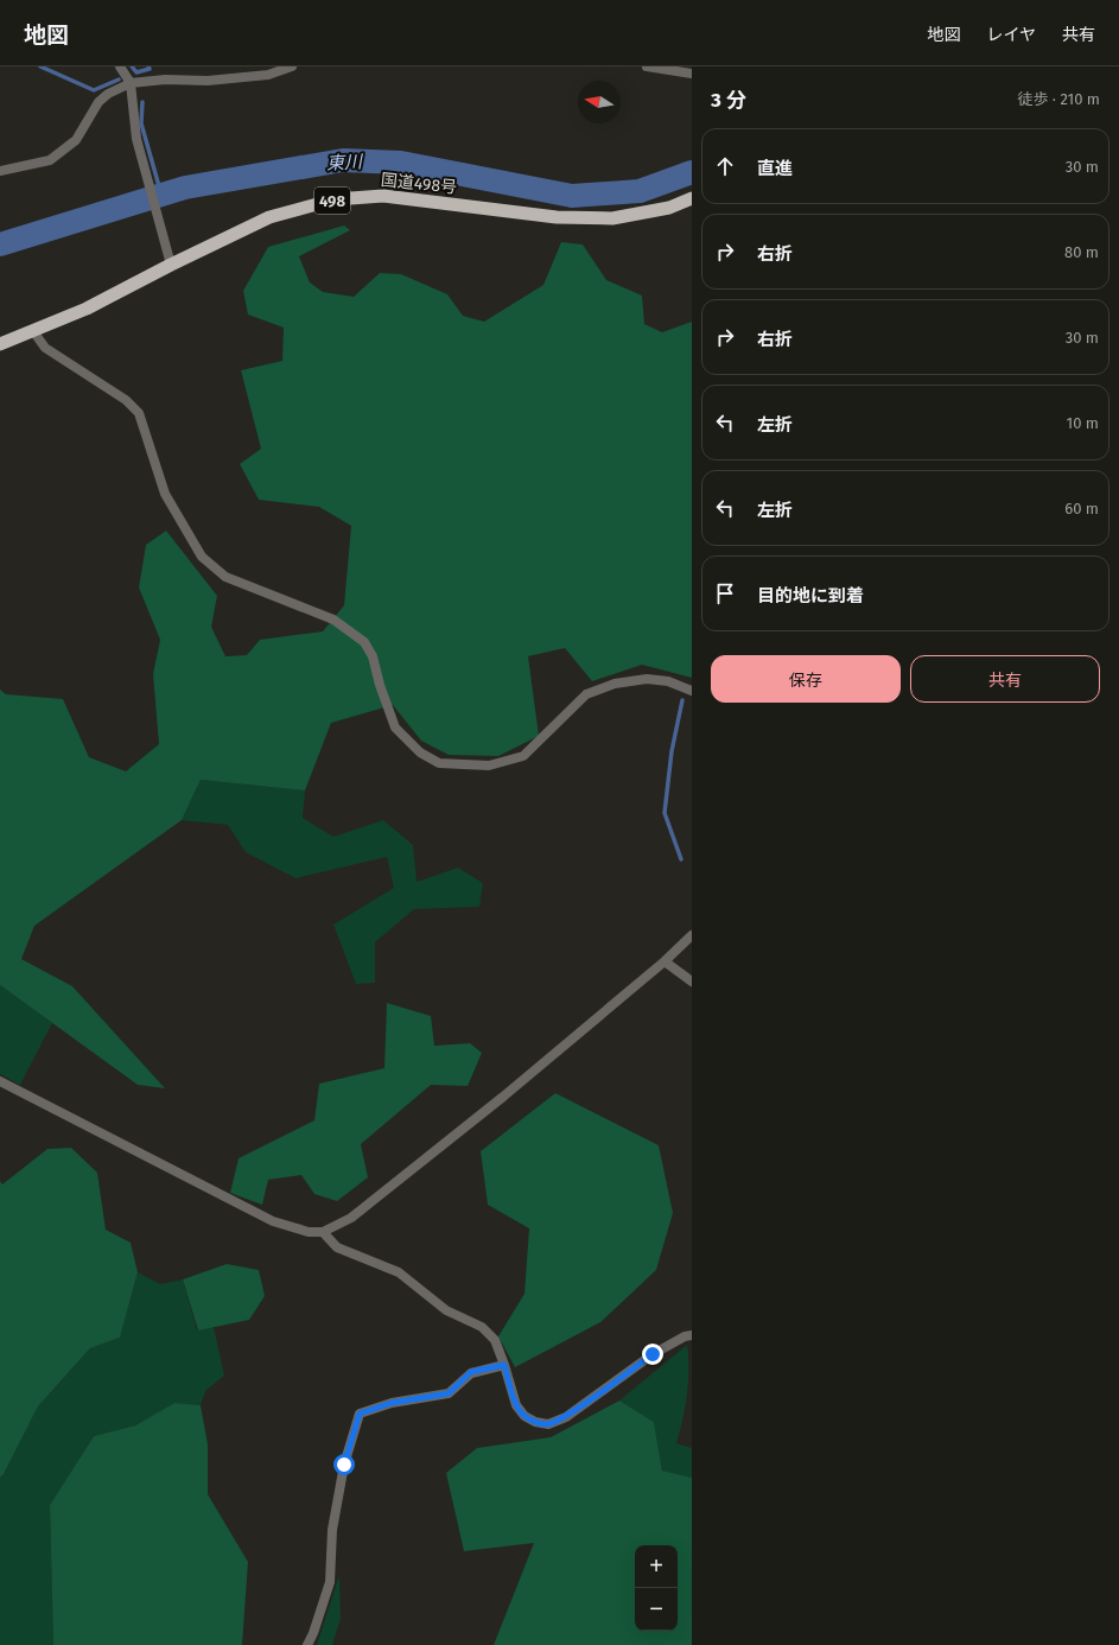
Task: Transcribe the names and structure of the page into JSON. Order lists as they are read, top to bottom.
{
  "streets": {
    "highway": ["国道498号", "498"]
  },
  "water": ["東川"],
  "north": "left",
  "page": {
    "header": "地図",
    "nav": ["地図", "レイヤ", "共有"],
    "heading": ["3 分", "徒歩 · 210 m"],
    "list": [
      ["直進", "30 m"],
      ["右折", "80 m"],
      ["右折", "30 m"],
      ["左折", "10 m"],
      ["左折", "60 m"],
      "目的地に到着"
    ],
    "buttons": ["保存", "共有"],
    "map_buttons": ["+", "−"]
  }
}
